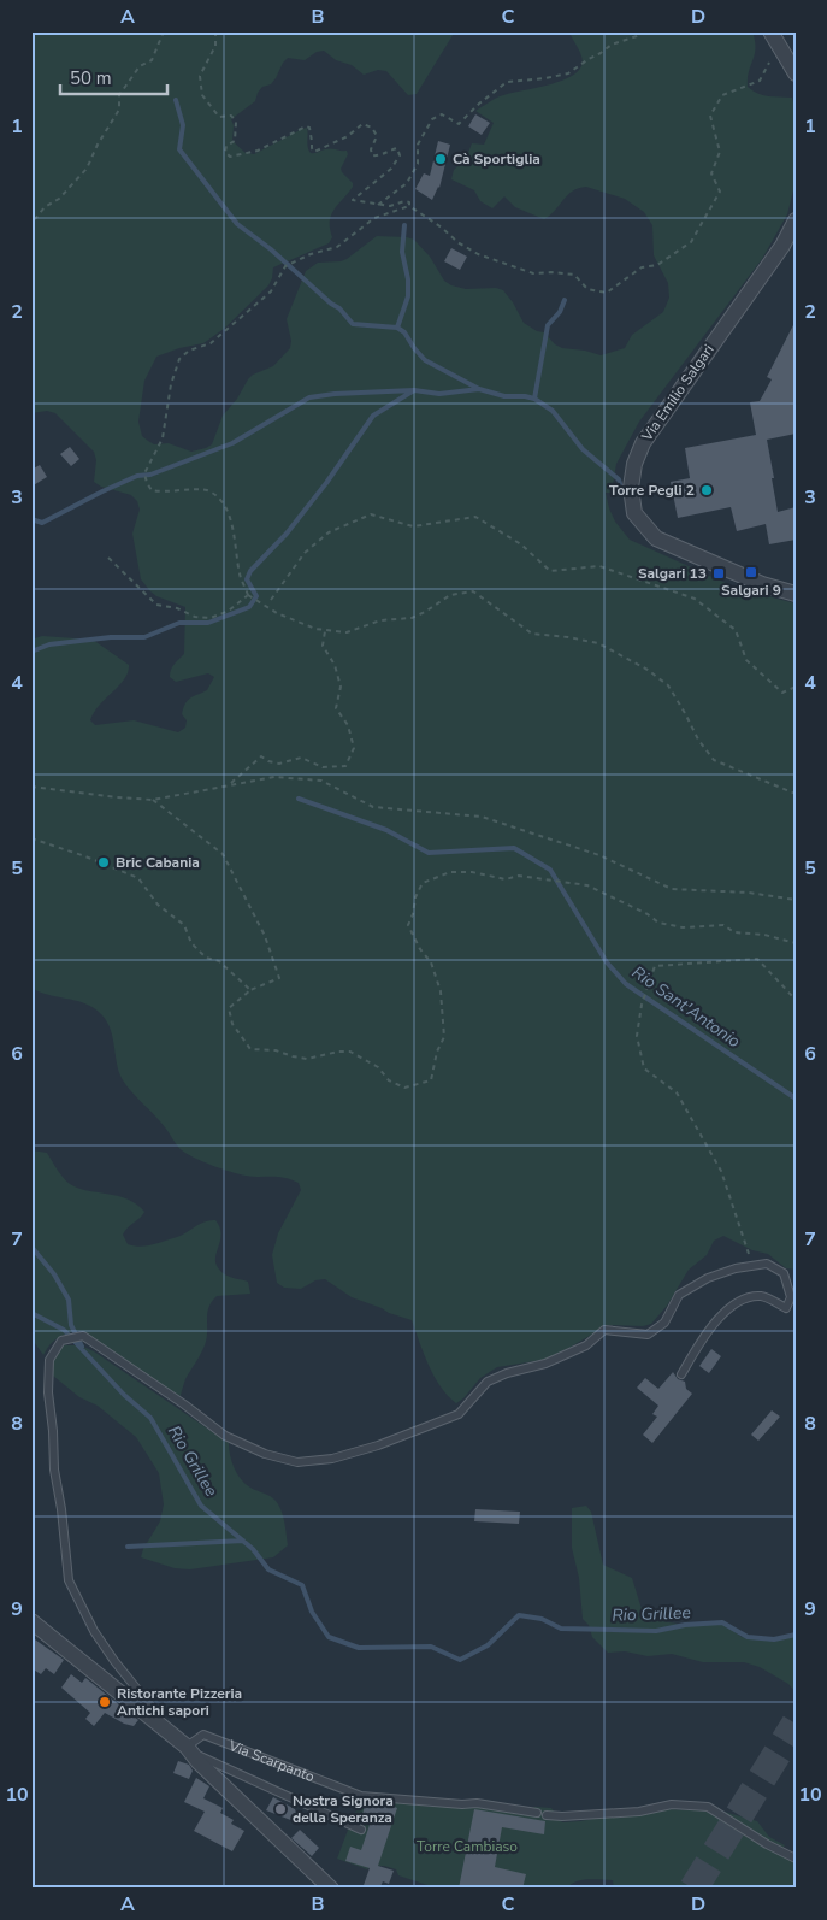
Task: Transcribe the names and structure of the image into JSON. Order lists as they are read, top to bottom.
{
  "streets": {
    "street": ["Via Emilio Salgari"],
    "lane": ["Via Scarpanto"]
  },
  "water": ["Rio Sant'Antonio", "Rio Grillee"],
  "parks": ["Torre Cambiaso"],
  "places": {
    "other": [
      "Cà Sportiglia",
      "Torre Pegli 2",
      "Bric Cabania",
      "Ristorante Pizzeria Antichi sapori",
      "Nostra Signora della Speranza"
    ],
    "transit": ["Salgari 9", "Salgari 13"]
  },
  "scale_bar": "50 m",
  "grid": {
    "columns": [
      "A",
      "B",
      "C",
      "D"
    ],
    "rows": [
      "1",
      "2",
      "3",
      "4",
      "5",
      "6",
      "7",
      "8",
      "9",
      "10"
    ]
  }
}
